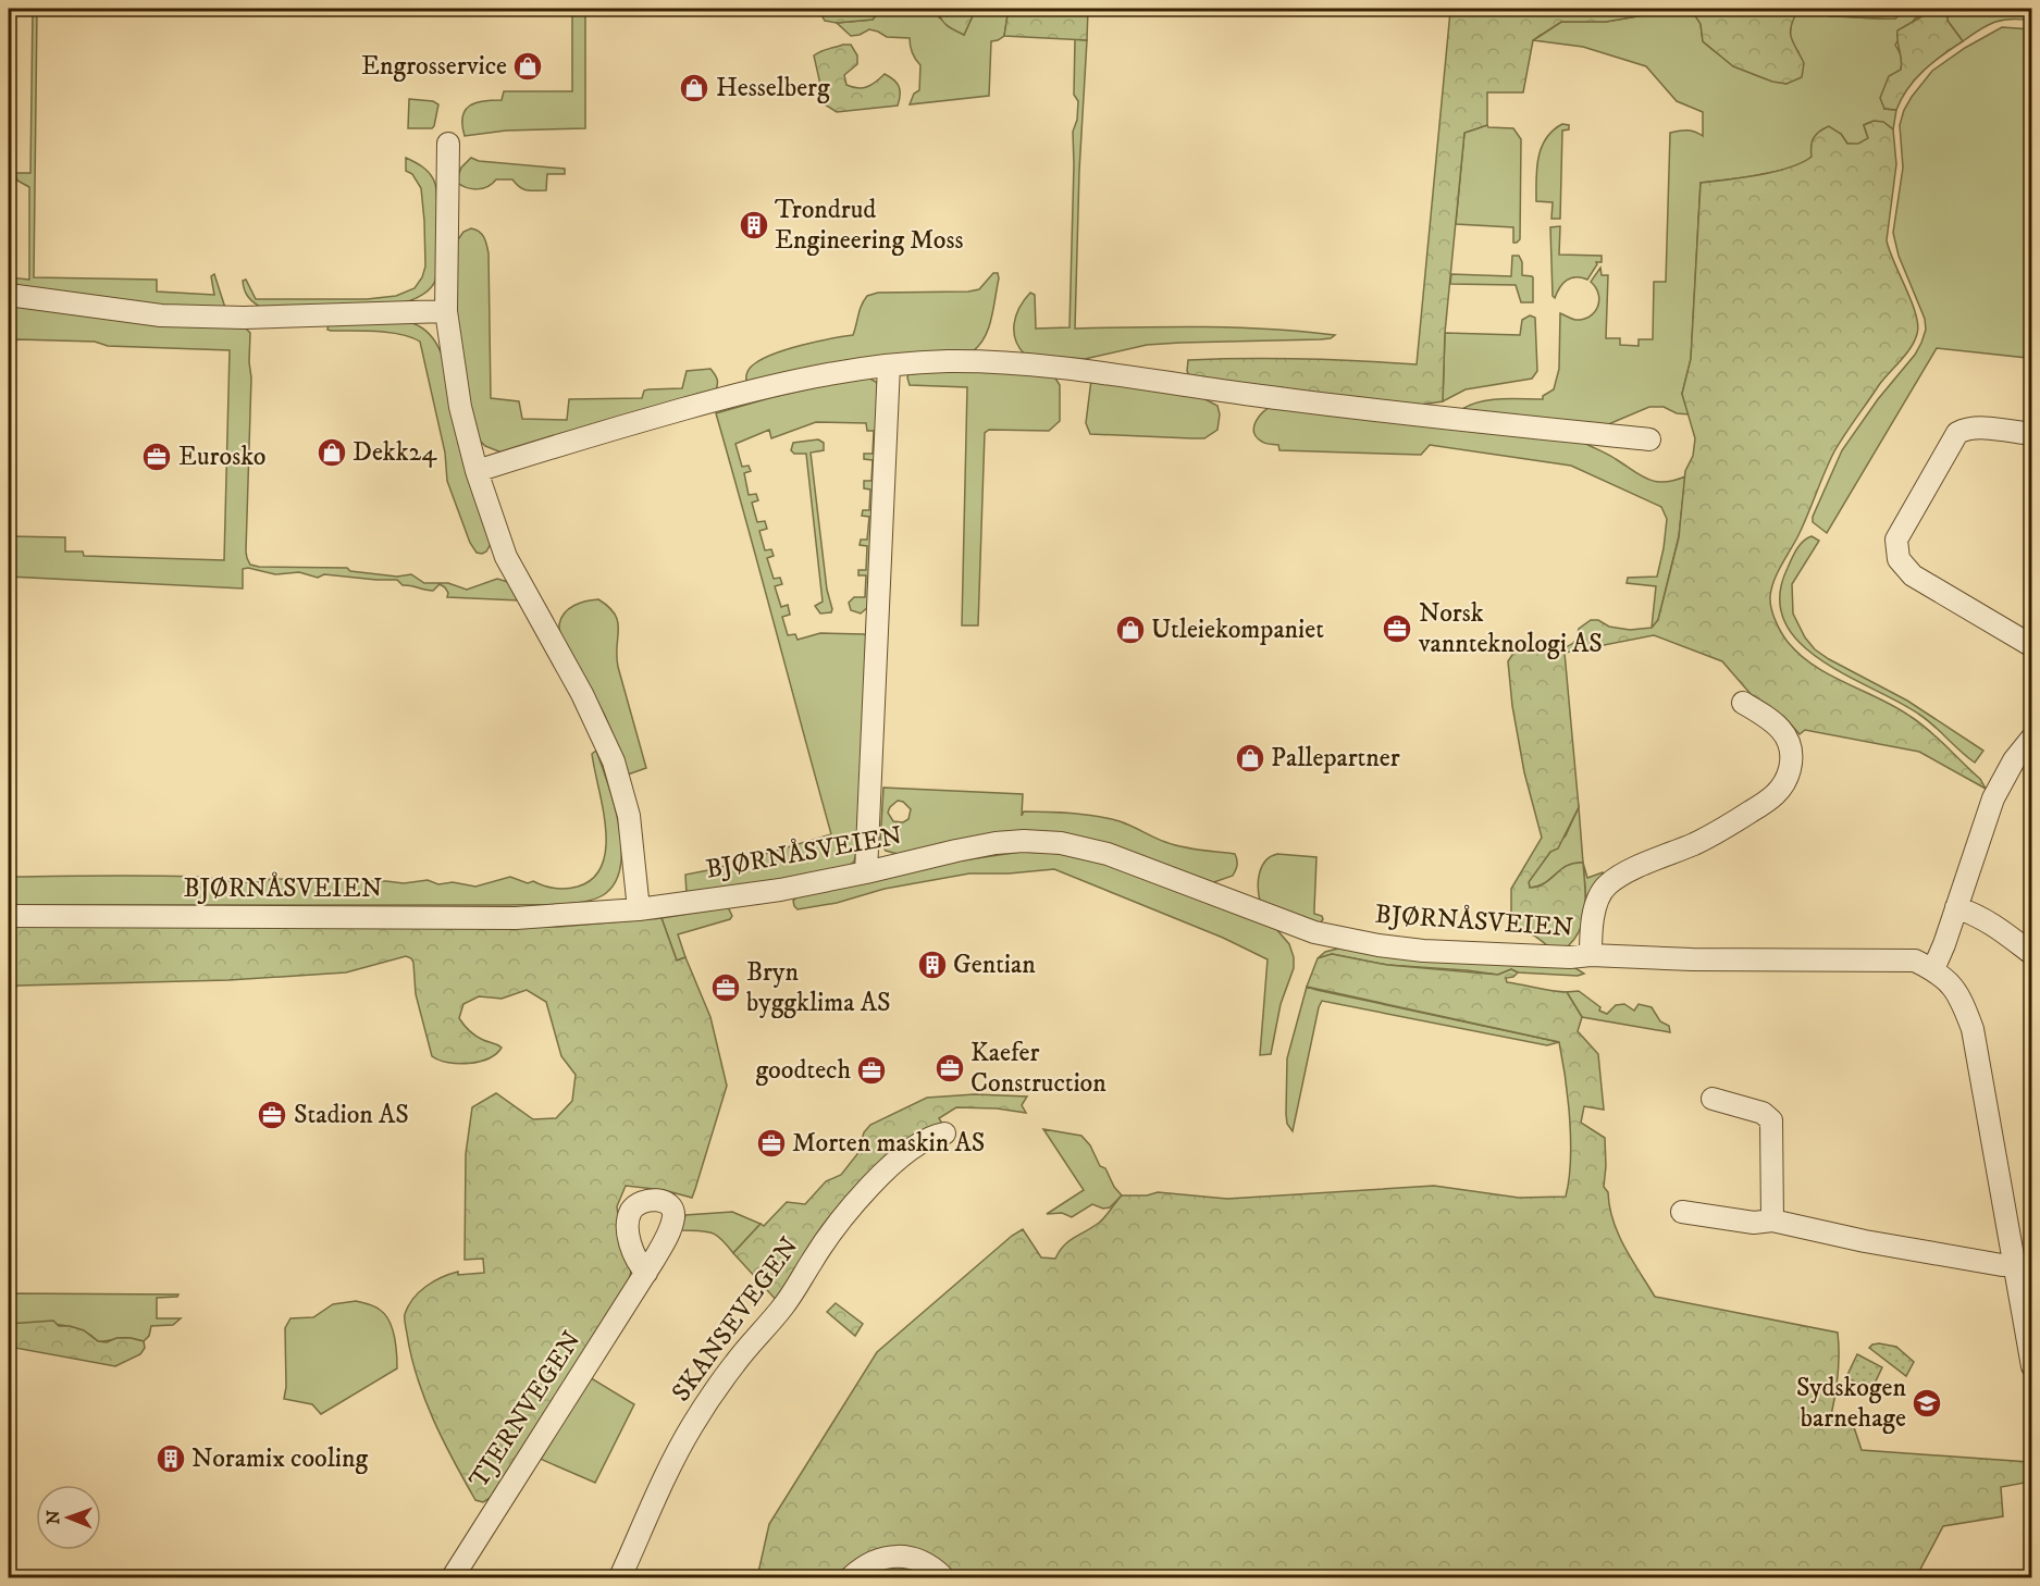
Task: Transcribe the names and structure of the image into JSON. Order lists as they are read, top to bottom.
{
  "streets": {
    "street": ["BJØRNÅSVEIEN", "SKANSEVEGEN", "TJERNVEGEN"]
  },
  "places": {
    "shop": [
      "Engrosservice",
      "Hesselberg",
      "Dekk24",
      "Utleiekompaniet",
      "Pallepartner"
    ],
    "building": ["Trondrud Engineering Moss", "Gentian", "Noramix cooling"],
    "office": [
      "Eurosko",
      "Norsk vannteknologi AS",
      "Bryn byggklima AS",
      "Kaefer Construction",
      "goodtech",
      "Stadion AS",
      "Morten maskin AS"
    ],
    "school or university": ["Sydskogen barnehage"]
  },
  "north": "left"
}
